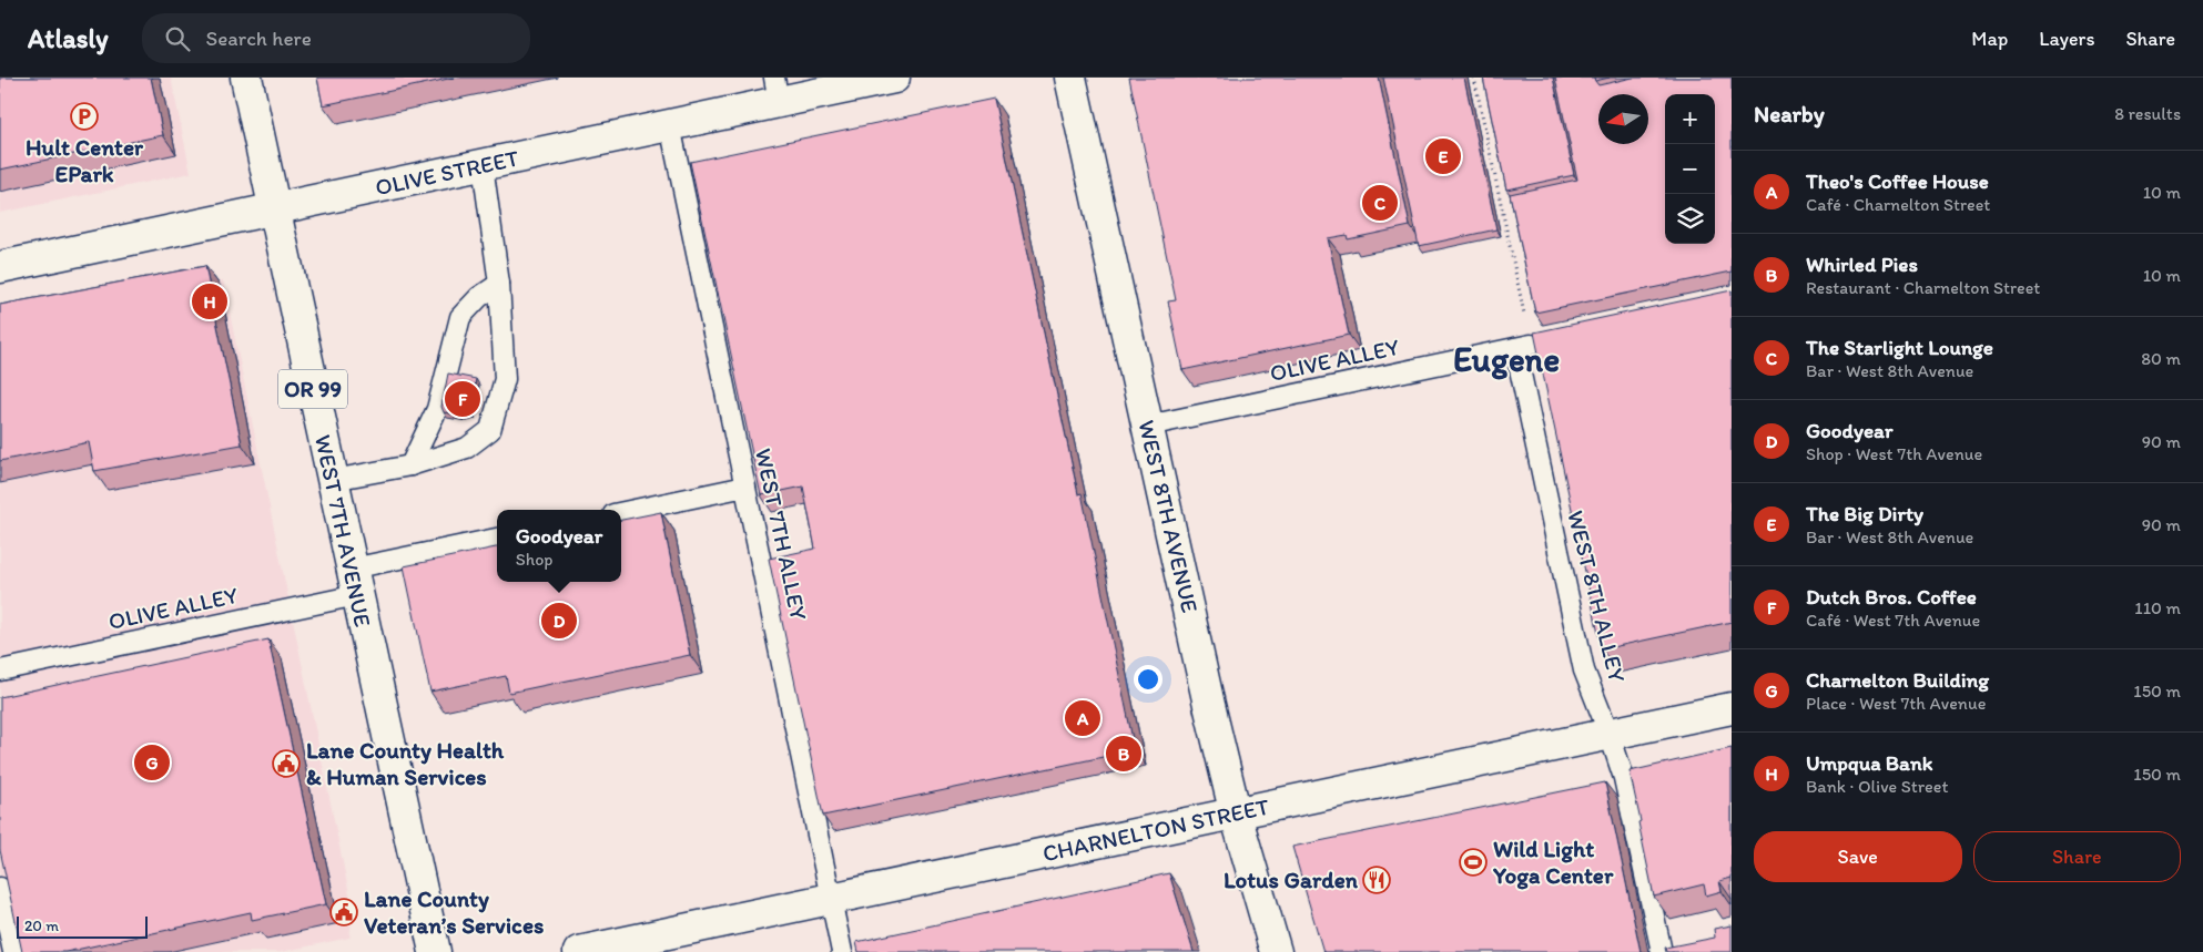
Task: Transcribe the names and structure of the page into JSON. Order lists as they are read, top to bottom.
{
  "streets": {
    "street": [
      "OLIVE STREET",
      "OR 99",
      "WEST 8TH AVENUE",
      "WEST 7TH AVENUE",
      "CHARNELTON STREET"
    ],
    "lane": ["OLIVE ALLEY", "WEST 7TH ALLEY", "WEST 8TH ALLEY"]
  },
  "crossings": [
    ["OLIVE STREET", "WEST 7TH AVENUE"],
    ["OLIVE STREET", "WEST 7TH ALLEY"],
    ["OLIVE ALLEY", "WEST 8TH AVENUE"],
    ["OLIVE ALLEY", "WEST 7TH AVENUE"],
    ["OLIVE ALLEY", "WEST 8TH ALLEY"],
    ["WEST 8TH AVENUE", "CHARNELTON STREET"],
    ["WEST 7TH ALLEY", "CHARNELTON STREET"],
    ["WEST 8TH ALLEY", "CHARNELTON STREET"]
  ],
  "districts": ["Eugene"],
  "places": {
    "parking": ["Hult Center EPark"],
    "public building": ["Lane County Health & Human Services", "Lane County Veteran’s Services"],
    "sports": ["Wild Light Yoga Center"],
    "restaurant": ["Lotus Garden"]
  },
  "scale_bar": "20 m",
  "north": "left",
  "page": {
    "header": "Atlasly",
    "search": "Search here",
    "nav": ["Map", "Layers", "Share"],
    "heading": ["Nearby", "8 results"],
    "map_buttons": ["+", "−"],
    "pins": [
      "E",
      "C",
      "H",
      "F",
      "D",
      "A",
      "B",
      "G"
    ],
    "list": [
      {
        "mark": "A",
        "name": "Theo's Coffee House",
        "note": "Café · Charnelton Street",
        "value": "10 m"
      },
      {
        "mark": "B",
        "name": "Whirled Pies",
        "note": "Restaurant · Charnelton Street",
        "value": "10 m"
      },
      {
        "mark": "C",
        "name": "The Starlight Lounge",
        "note": "Bar · West 8th Avenue",
        "value": "80 m"
      },
      {
        "mark": "D",
        "name": "Goodyear",
        "note": "Shop · West 7th Avenue",
        "value": "90 m"
      },
      {
        "mark": "E",
        "name": "The Big Dirty",
        "note": "Bar · West 8th Avenue",
        "value": "90 m"
      },
      {
        "mark": "F",
        "name": "Dutch Bros. Coffee",
        "note": "Café · West 7th Avenue",
        "value": "110 m"
      },
      {
        "mark": "G",
        "name": "Charnelton Building",
        "note": "Place · West 7th Avenue",
        "value": "150 m"
      },
      {
        "mark": "H",
        "name": "Umpqua Bank",
        "note": "Bank · Olive Street",
        "value": "150 m"
      }
    ],
    "popup": ["Goodyear", "Shop"],
    "buttons": ["Save", "Share"],
    "scale": "20 m"
  }
}
